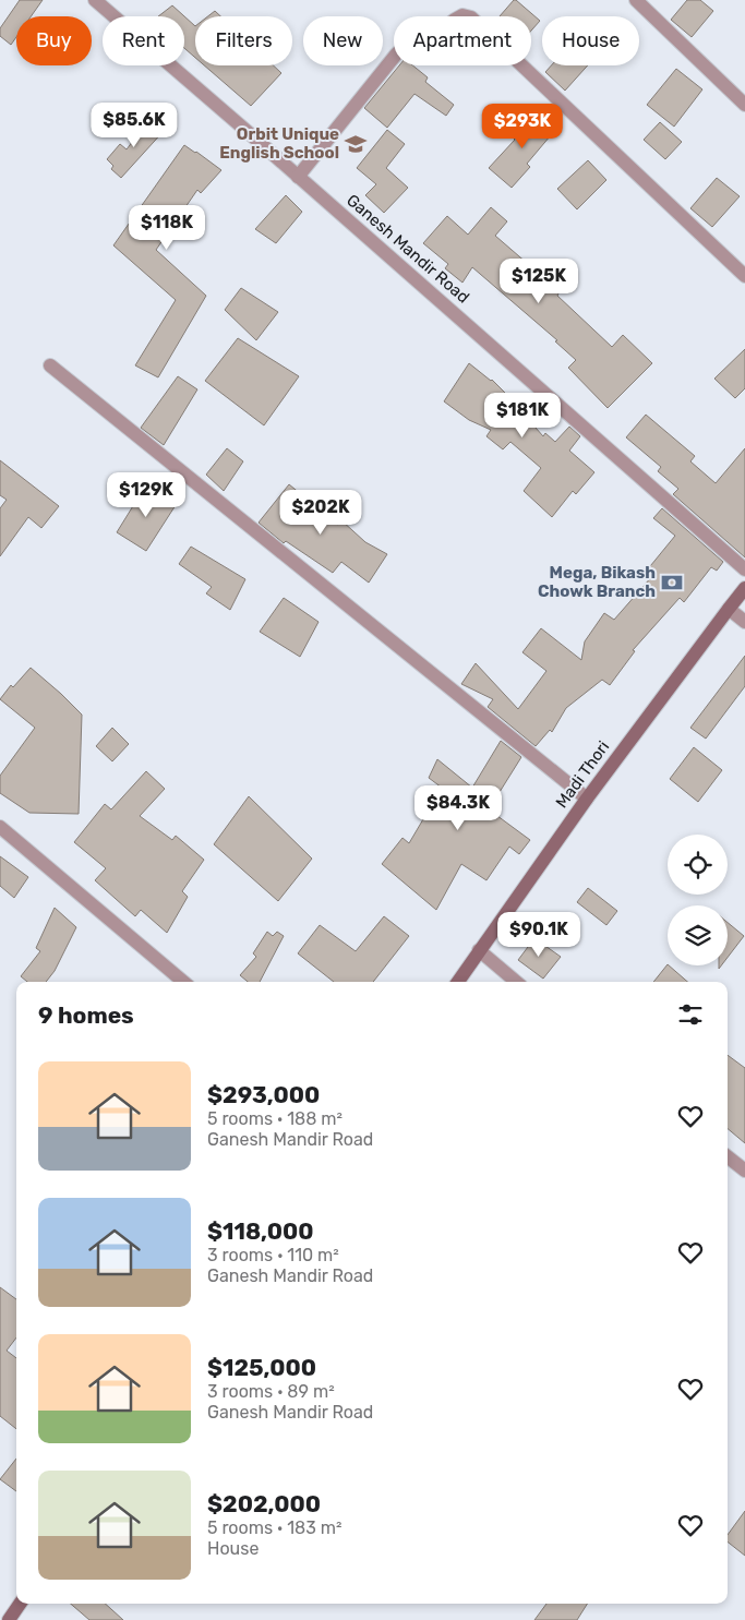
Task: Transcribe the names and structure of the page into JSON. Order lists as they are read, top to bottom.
{
  "streets": {
    "main road": ["Madi Thori"],
    "street": ["Ganesh Mandir Road"]
  },
  "places": {
    "school or university": ["Orbit Unique English School"],
    "bank": ["Mega, Bikash Chowk Branch"]
  },
  "page": {
    "chip": [
      "Buy",
      "Rent",
      "Filters",
      "New",
      "Apartment",
      "House"
    ],
    "price": [
      "$85.6K",
      "$293K",
      "$118K",
      "$125K",
      "$181K",
      "$129K",
      "$202K",
      "$84.3K",
      "$90.1K"
    ],
    "heading": "9 homes",
    "list": [
      {
        "name": "$293,000",
        "note": "5 rooms · 188 m² · Ganesh Mandir Road"
      },
      {
        "name": "$118,000",
        "note": "3 rooms · 110 m² · Ganesh Mandir Road"
      },
      {
        "name": "$125,000",
        "note": "3 rooms · 89 m² · Ganesh Mandir Road"
      },
      {
        "name": "$202,000",
        "note": "5 rooms · 183 m² · House"
      }
    ]
  }
}
